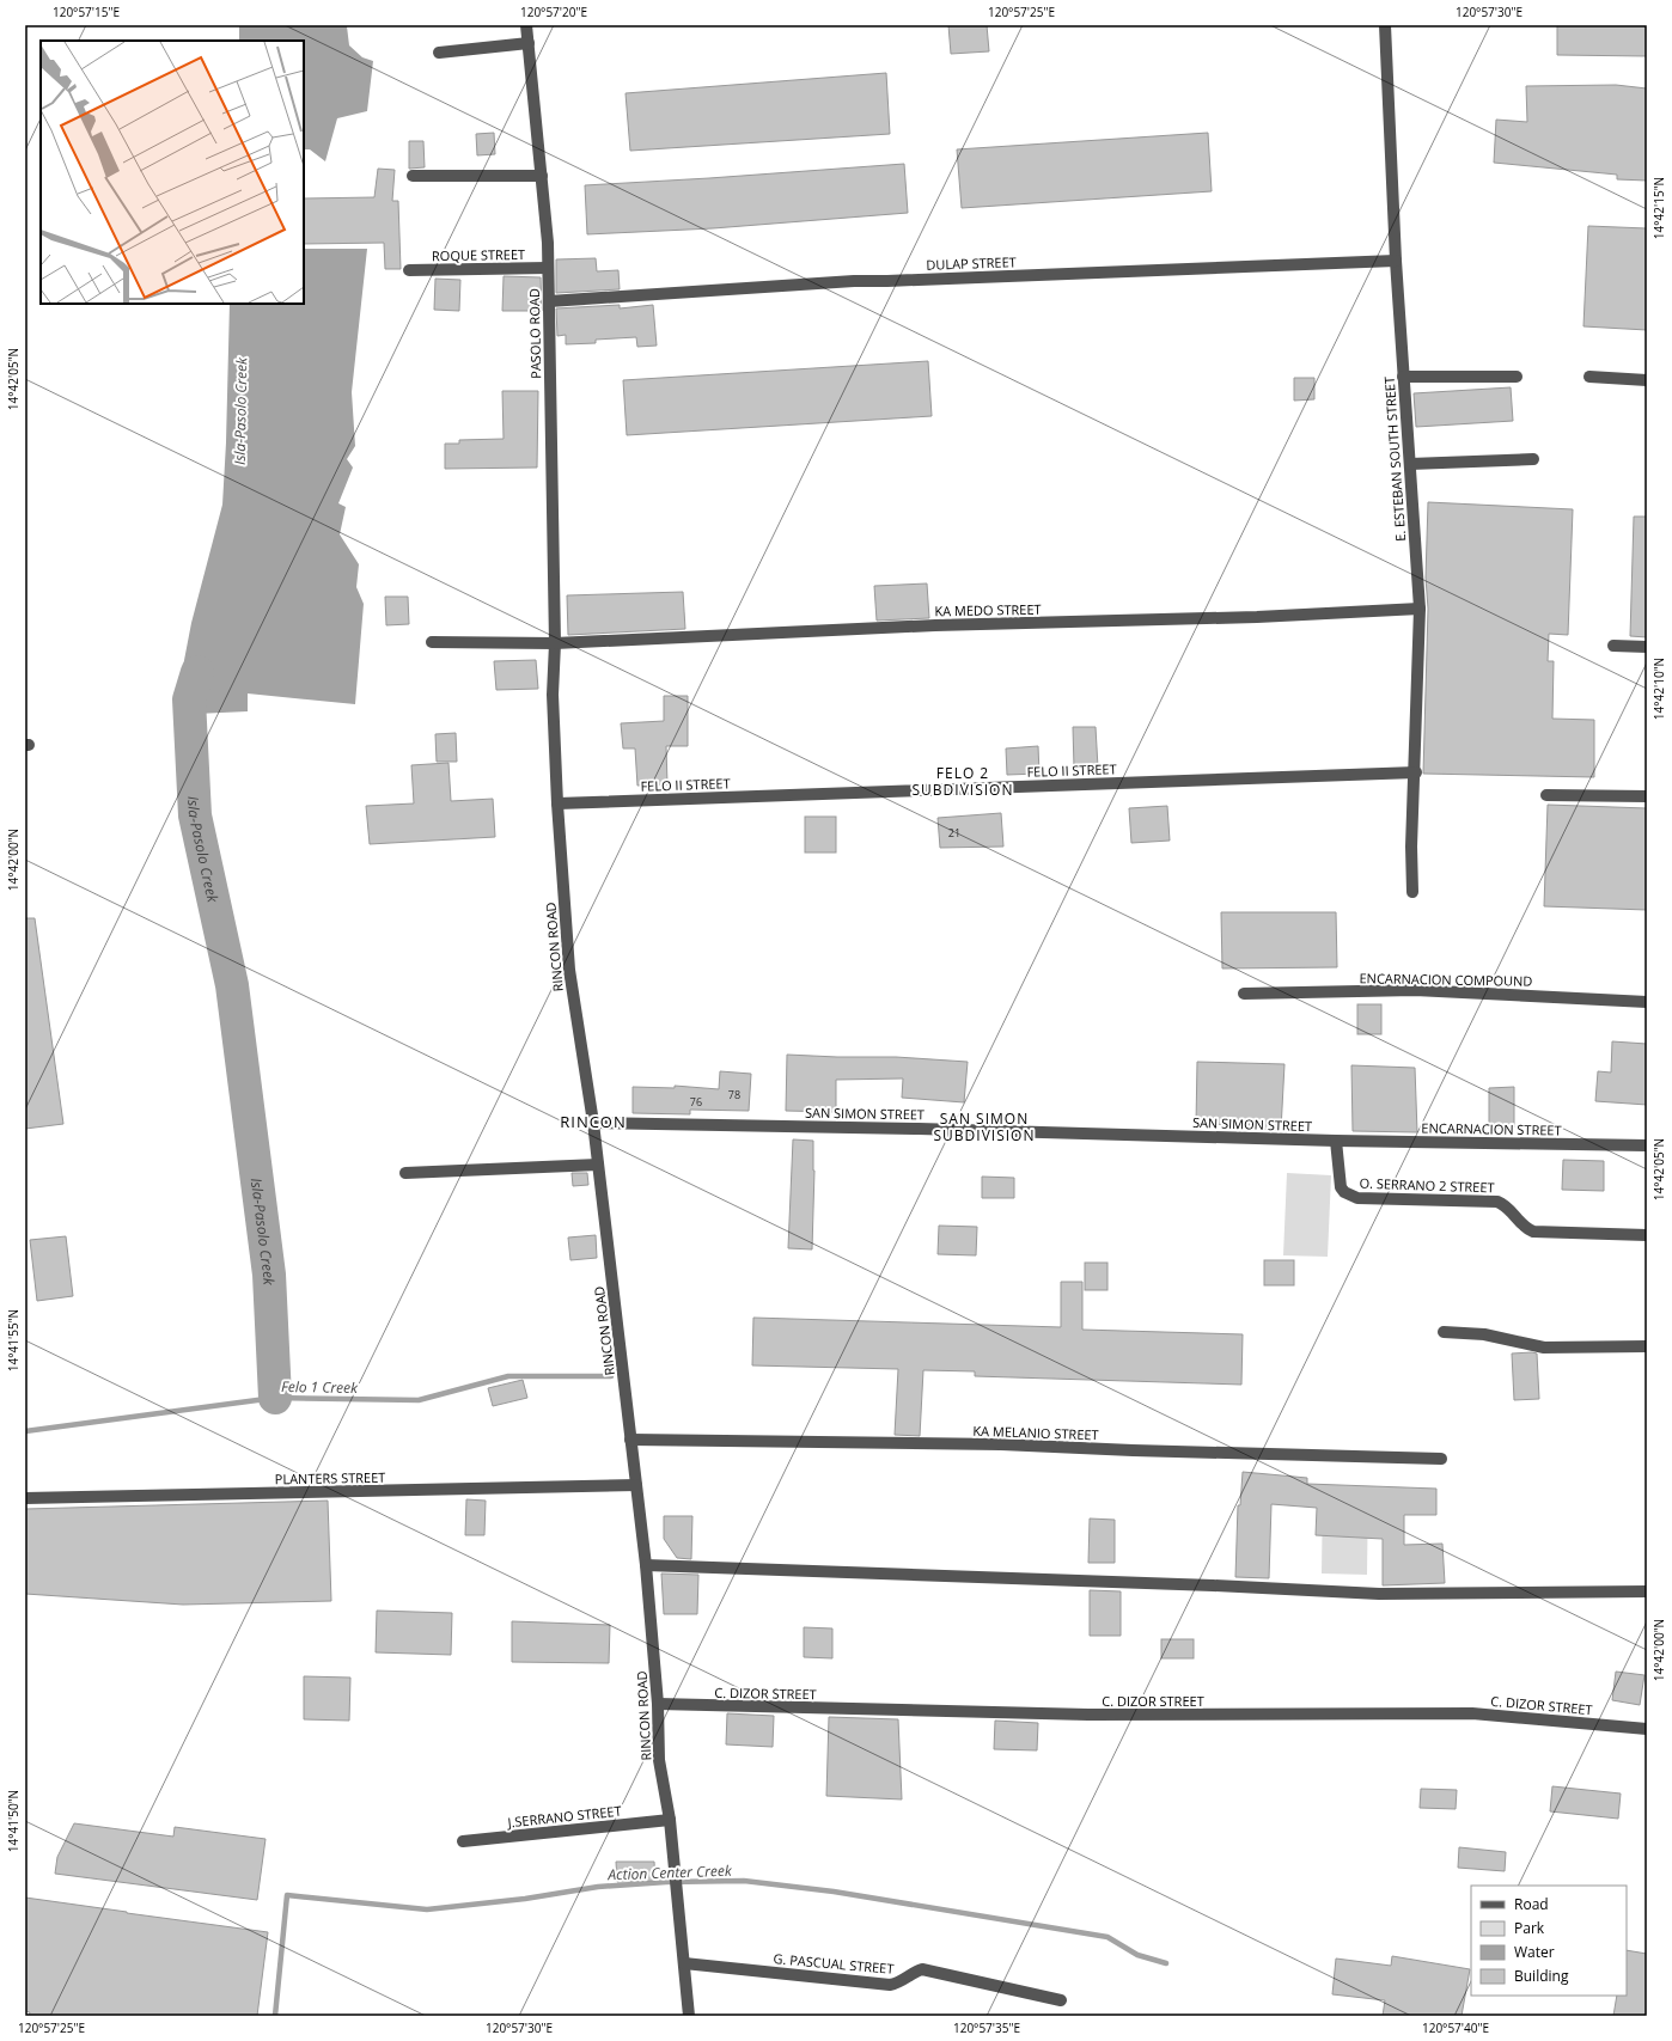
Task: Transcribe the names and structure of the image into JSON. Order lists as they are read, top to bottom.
{
  "streets": {
    "street": [
      "ROQUE STREET",
      "DULAP STREET",
      "PASOLO ROAD",
      "E. ESTEBAN SOUTH STREET",
      "KA MEDO STREET",
      "FELO II STREET",
      "RINCON ROAD",
      "ENCARNACION COMPOUND",
      "SAN SIMON STREET",
      "ENCARNACION STREET",
      "O. SERRANO 2 STREET",
      "KA MELANIO STREET",
      "PLANTERS STREET",
      "C. DIZOR STREET",
      "J.SERRANO STREET",
      "G. PASCUAL STREET"
    ]
  },
  "crossings": [
    ["ROQUE STREET", "PASOLO ROAD"],
    ["DULAP STREET", "PASOLO ROAD"],
    ["DULAP STREET", "E. ESTEBAN SOUTH STREET"],
    ["PASOLO ROAD", "KA MEDO STREET"],
    ["PASOLO ROAD", "RINCON ROAD"],
    ["E. ESTEBAN SOUTH STREET", "KA MEDO STREET"],
    ["E. ESTEBAN SOUTH STREET", "FELO II STREET"],
    ["KA MEDO STREET", "RINCON ROAD"],
    ["FELO II STREET", "RINCON ROAD"],
    ["RINCON ROAD", "SAN SIMON STREET"],
    ["RINCON ROAD", "KA MELANIO STREET"],
    ["RINCON ROAD", "PLANTERS STREET"],
    ["RINCON ROAD", "C. DIZOR STREET"],
    ["RINCON ROAD", "J.SERRANO STREET"],
    ["RINCON ROAD", "G. PASCUAL STREET"],
    ["SAN SIMON STREET", "ENCARNACION STREET"],
    ["SAN SIMON STREET", "O. SERRANO 2 STREET"],
    ["ENCARNACION STREET", "O. SERRANO 2 STREET"]
  ],
  "districts": ["FELO 2 SUBDIVISION", "SAN SIMON SUBDIVISION", "RINCON"],
  "water": ["Isla-Pasolo Creek", "Felo 1 Creek", "Action Center Creek"],
  "house_numbers": ["21", "78", "76"],
  "legend": [
    "Road",
    "Park",
    "Water",
    "Building"
  ],
  "coordinates": [
    "120°57'15\"E",
    "120°57'20\"E",
    "120°57'25\"E",
    "120°57'30\"E",
    "14°42'15\"N",
    "14°42'05\"N",
    "14°42'10\"N",
    "14°42'00\"N",
    "14°41'55\"N",
    "14°41'50\"N",
    "120°57'35\"E",
    "120°57'40\"E"
  ]
}
